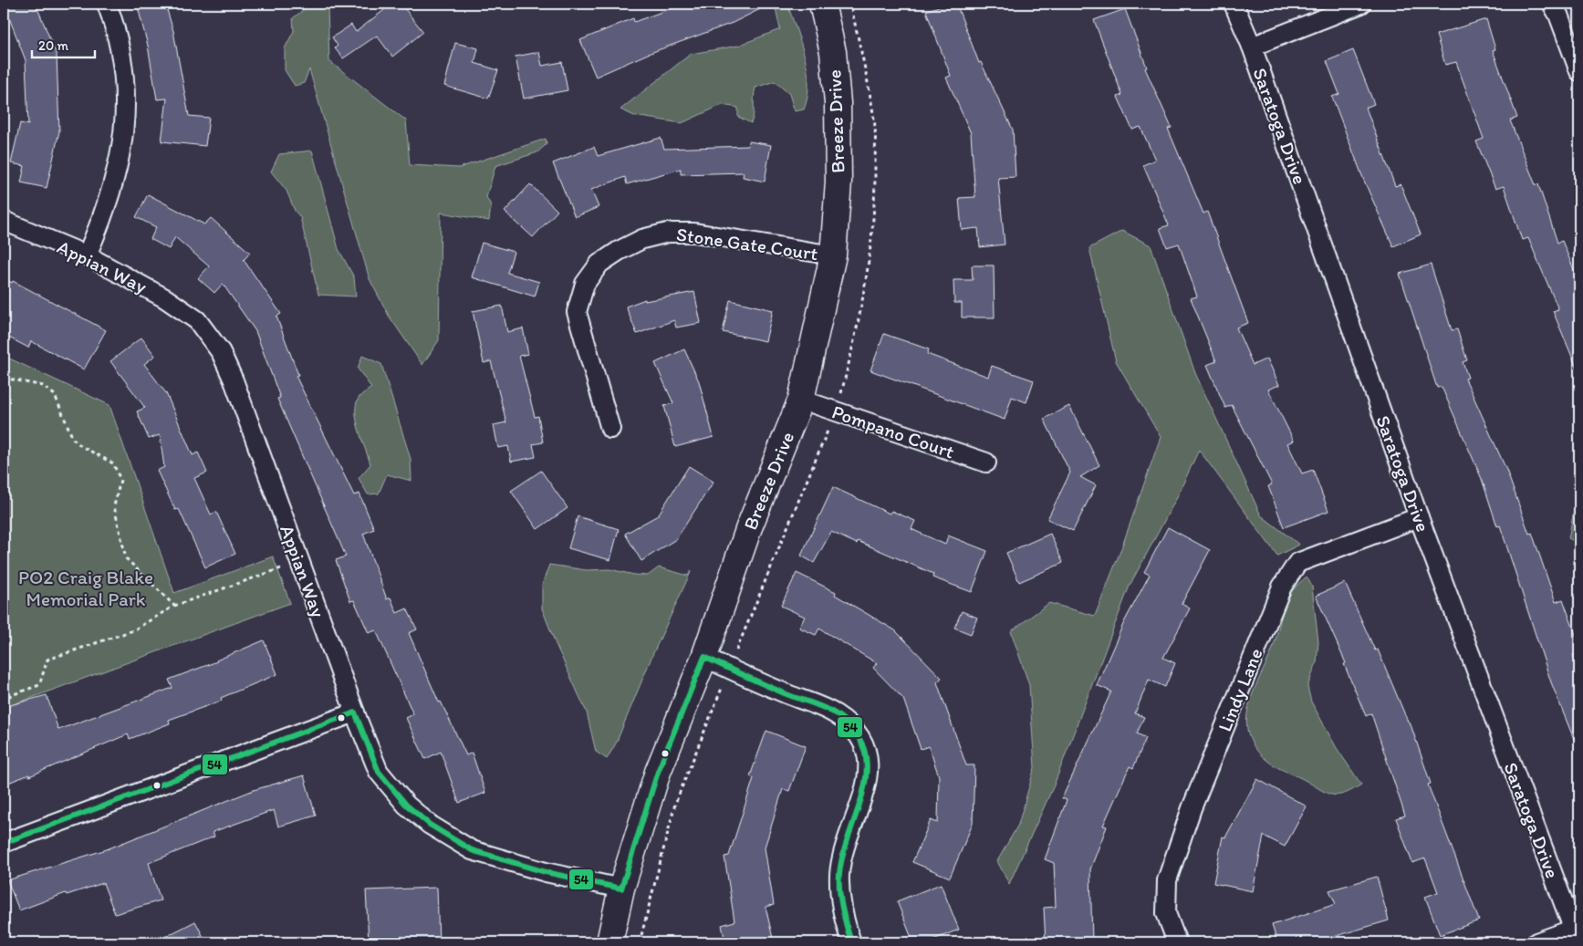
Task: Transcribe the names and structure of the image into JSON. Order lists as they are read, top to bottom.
{
  "streets": {
    "street": [
      "Breeze Drive",
      "Saratoga Drive",
      "Stone Gate Court",
      "Appian Way",
      "Pompano Court",
      "Lindy Lane"
    ]
  },
  "crossings": [
    ["Breeze Drive", "Stone Gate Court"],
    ["Breeze Drive", "Appian Way"],
    ["Breeze Drive", "Pompano Court"],
    ["Saratoga Drive", "Lindy Lane"]
  ],
  "parks": ["PO2 Craig Blake Memorial Park"],
  "lines": ["transit line 54"],
  "scale_bar": "20 m"
}
